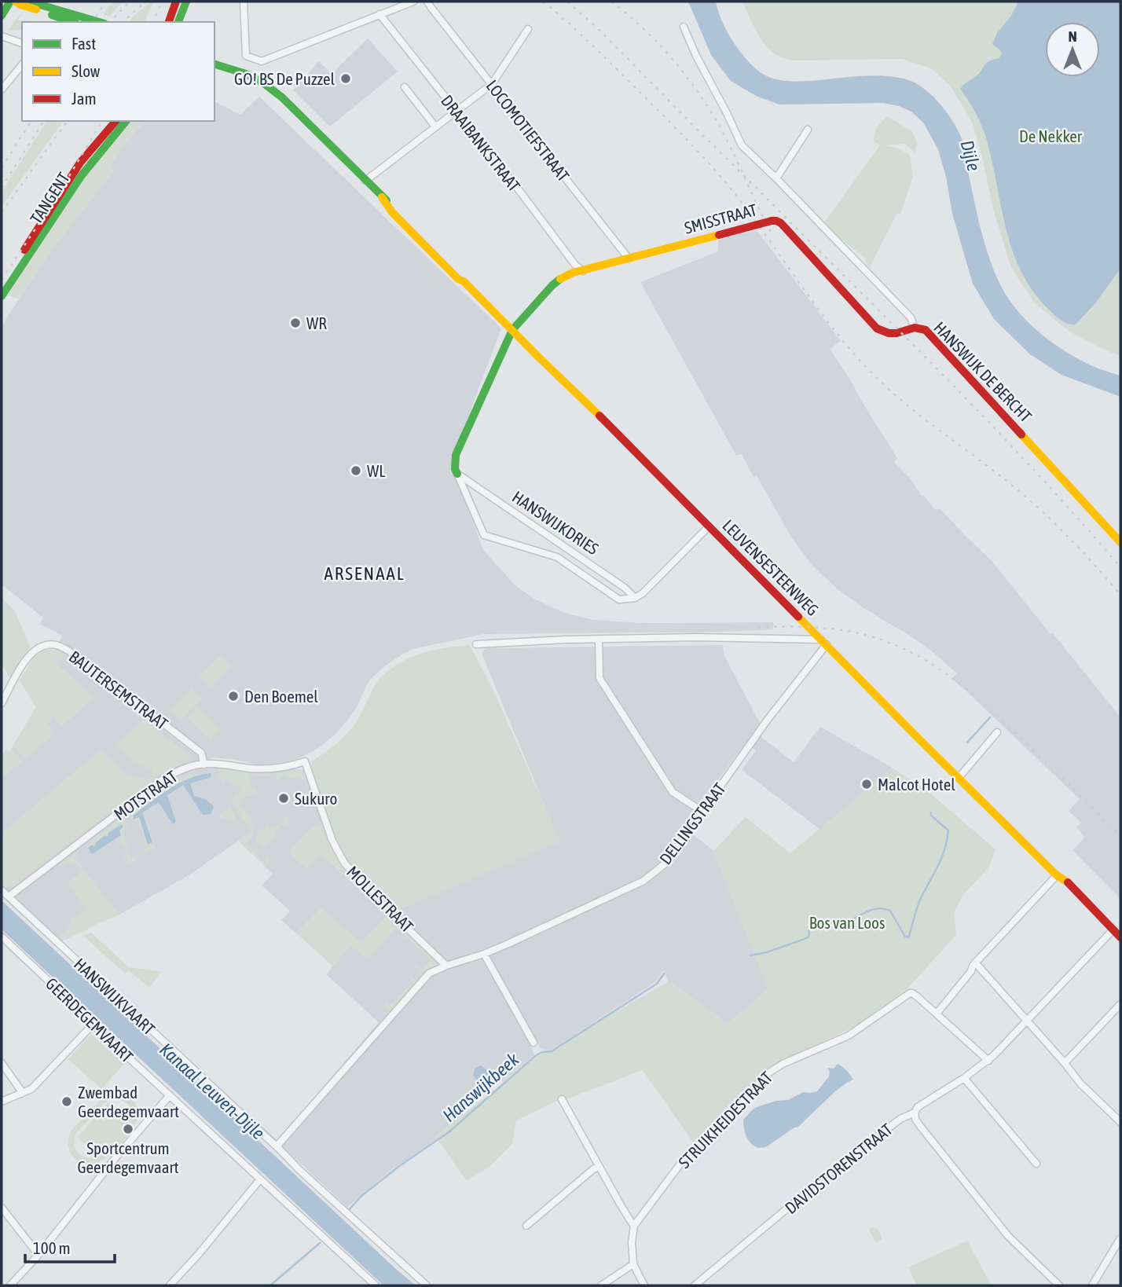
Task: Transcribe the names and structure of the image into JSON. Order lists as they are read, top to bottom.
{
  "streets": {
    "main road": [
      "TANGENT",
      "SMISSTRAAT",
      "HANSWIJK DE BERCHT",
      "HANSWIJKDRIES",
      "LEUVENSESTEENWEG"
    ],
    "street": [
      "LOCOMOTIEFSTRAAT",
      "DRAAIBANKSTRAAT",
      "BAUTERSEMSTRAAT",
      "MOTSTRAAT",
      "DELLINGSTRAAT",
      "MOLLESTRAAT",
      "HANSWIJKVAART",
      "GEERDEGEMVAART",
      "STRUIKHEIDESTRAAT",
      "DAVIDSTORENSTRAAT"
    ]
  },
  "crossings": [
    ["LOCOMOTIEFSTRAAT", "SMISSTRAAT"],
    ["DRAAIBANKSTRAAT", "SMISSTRAAT"],
    ["SMISSTRAAT", "HANSWIJK DE BERCHT"],
    ["SMISSTRAAT", "HANSWIJKDRIES"],
    ["SMISSTRAAT", "LEUVENSESTEENWEG"],
    ["HANSWIJKDRIES", "LEUVENSESTEENWEG"],
    ["LEUVENSESTEENWEG", "DELLINGSTRAAT"],
    ["LEUVENSESTEENWEG", "DAVIDSTORENSTRAAT"],
    ["BAUTERSEMSTRAAT", "MOTSTRAAT"],
    ["MOTSTRAAT", "MOLLESTRAAT"],
    ["MOTSTRAAT", "HANSWIJKVAART"],
    ["DELLINGSTRAAT", "MOLLESTRAAT"],
    ["DELLINGSTRAAT", "HANSWIJKVAART"]
  ],
  "districts": ["ARSENAAL"],
  "water": ["Dijle", "Hanswijkbeek", "Kanaal Leuven-Dijle"],
  "parks": ["De Nekker", "Bos van Loos"],
  "places": [
    "GO! BS De Puzzel",
    "WR",
    "WL",
    "Den Boemel",
    "Malcot Hotel",
    "Sukuro",
    "Zwembad Geerdegemvaart",
    "Sportcentrum Geerdegemvaart"
  ],
  "legend": ["Fast", "Slow", "Jam"],
  "scale_bar": "100 m",
  "north": "top"
}
